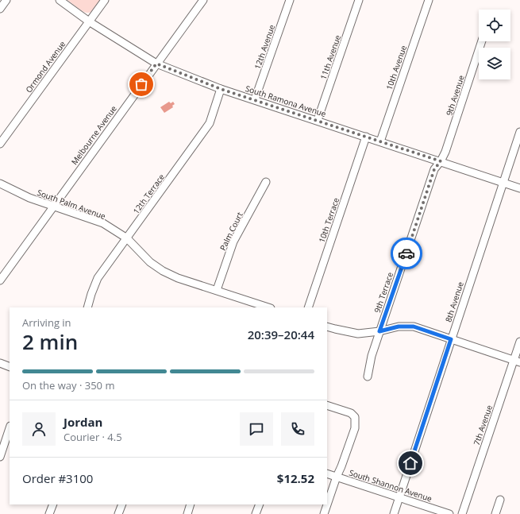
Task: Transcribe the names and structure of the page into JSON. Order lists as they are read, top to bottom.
{
  "streets": {
    "street": [
      "12th Avenue",
      "11th Avenue",
      "Ormond Avenue",
      "10th Avenue",
      "9th Avenue",
      "South Ramona Avenue",
      "Melbourne Avenue",
      "12th Terrace",
      "South Palm Avenue",
      "10th Terrace",
      "Palm Court",
      "9th Terrace",
      "8th Avenue",
      "7th Avenue",
      "South Shannon Avenue"
    ]
  },
  "crossings": [
    ["12th Avenue", "South Ramona Avenue"],
    ["11th Avenue", "South Ramona Avenue"],
    ["Ormond Avenue", "South Ramona Avenue"],
    ["10th Avenue", "South Ramona Avenue"],
    ["9th Avenue", "South Ramona Avenue"],
    ["9th Avenue", "9th Terrace"],
    ["South Ramona Avenue", "Melbourne Avenue"],
    ["South Ramona Avenue", "12th Terrace"],
    ["South Ramona Avenue", "10th Terrace"],
    ["South Ramona Avenue", "9th Terrace"],
    ["South Ramona Avenue", "8th Avenue"],
    ["Melbourne Avenue", "South Palm Avenue"],
    ["12th Terrace", "South Palm Avenue"],
    ["South Palm Avenue", "Palm Court"],
    ["8th Avenue", "South Shannon Avenue"]
  ],
  "page": {
    "heading": ["2 min", "Arriving in", "20:39–20:44"],
    "panel": [
      "Jordan",
      "Courier · 4.5",
      "Order #3100",
      "$12.52"
    ],
    "bar": "On the way · 350 m"
  }
}
